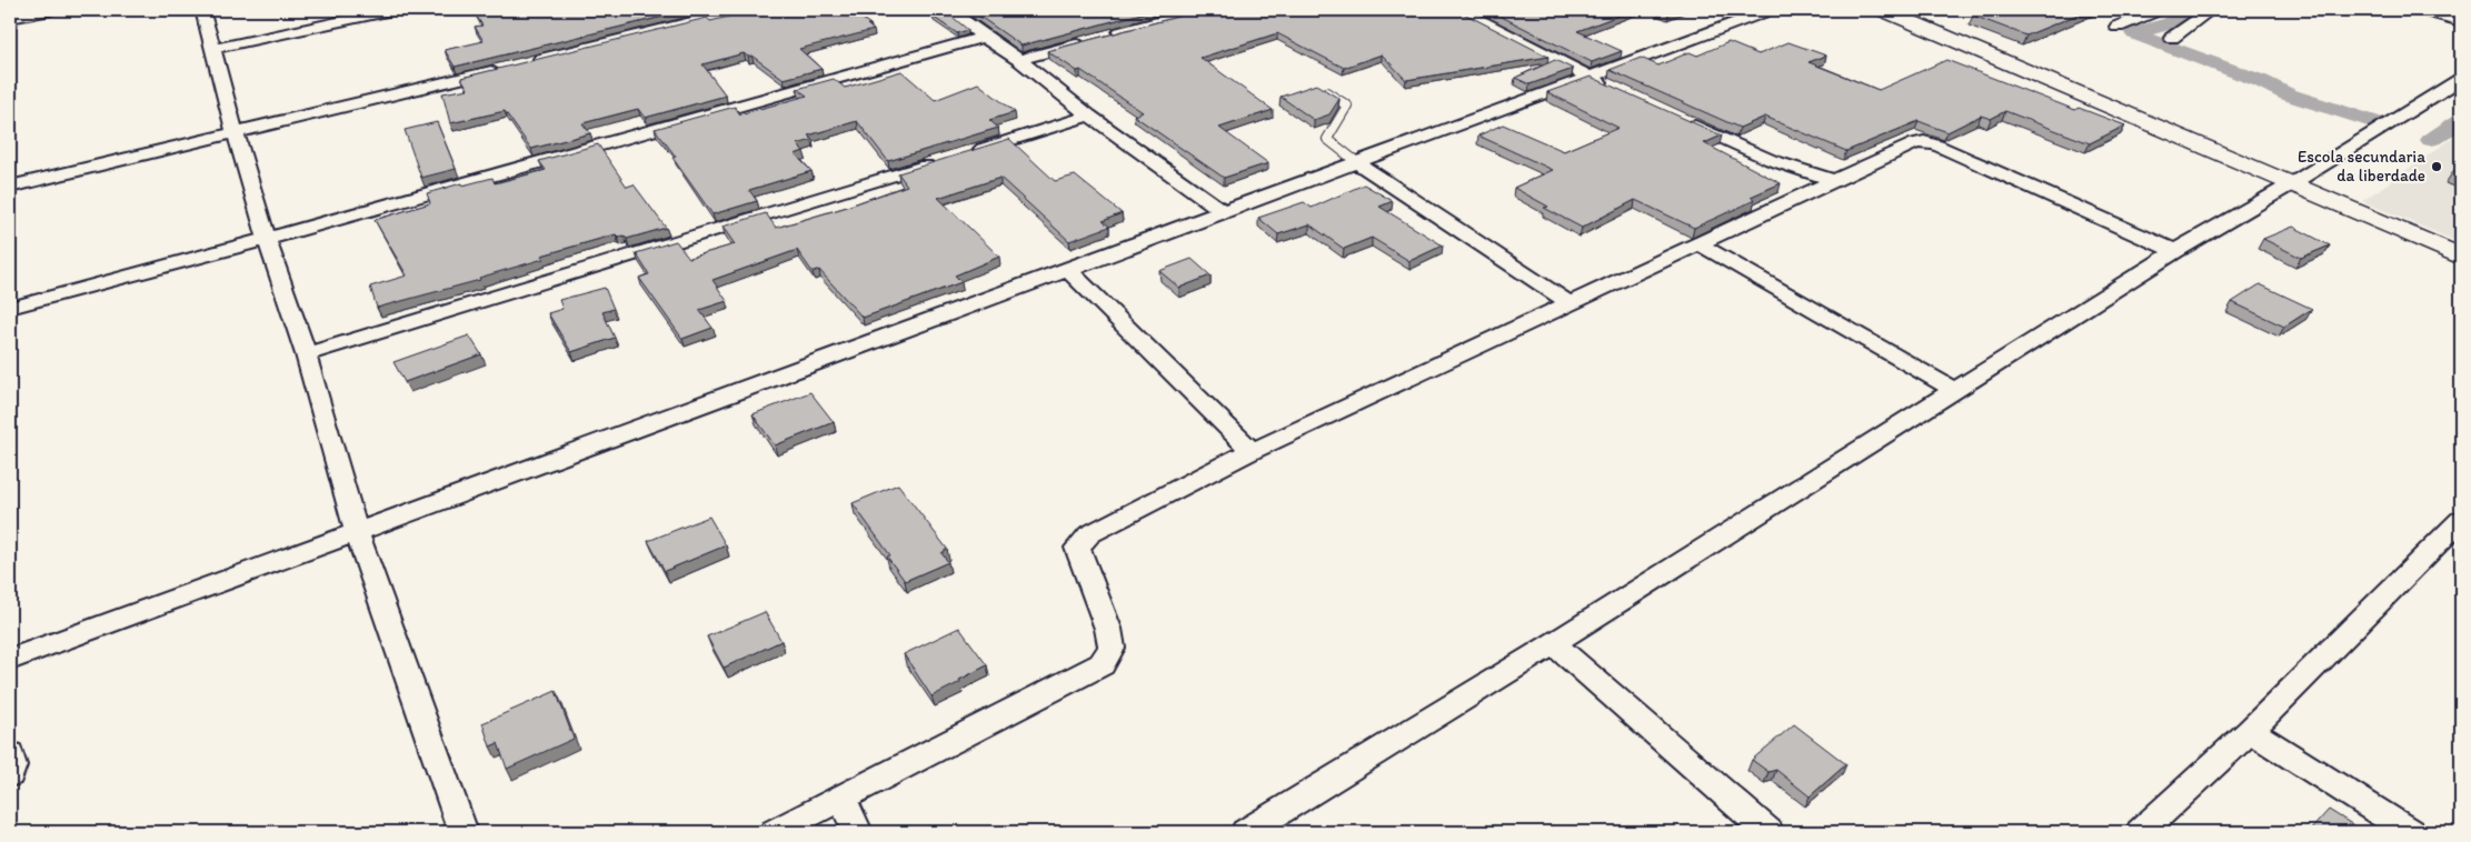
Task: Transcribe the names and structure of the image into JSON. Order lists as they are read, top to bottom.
{
  "places": ["Escola secundaria da liberdade"]
}
